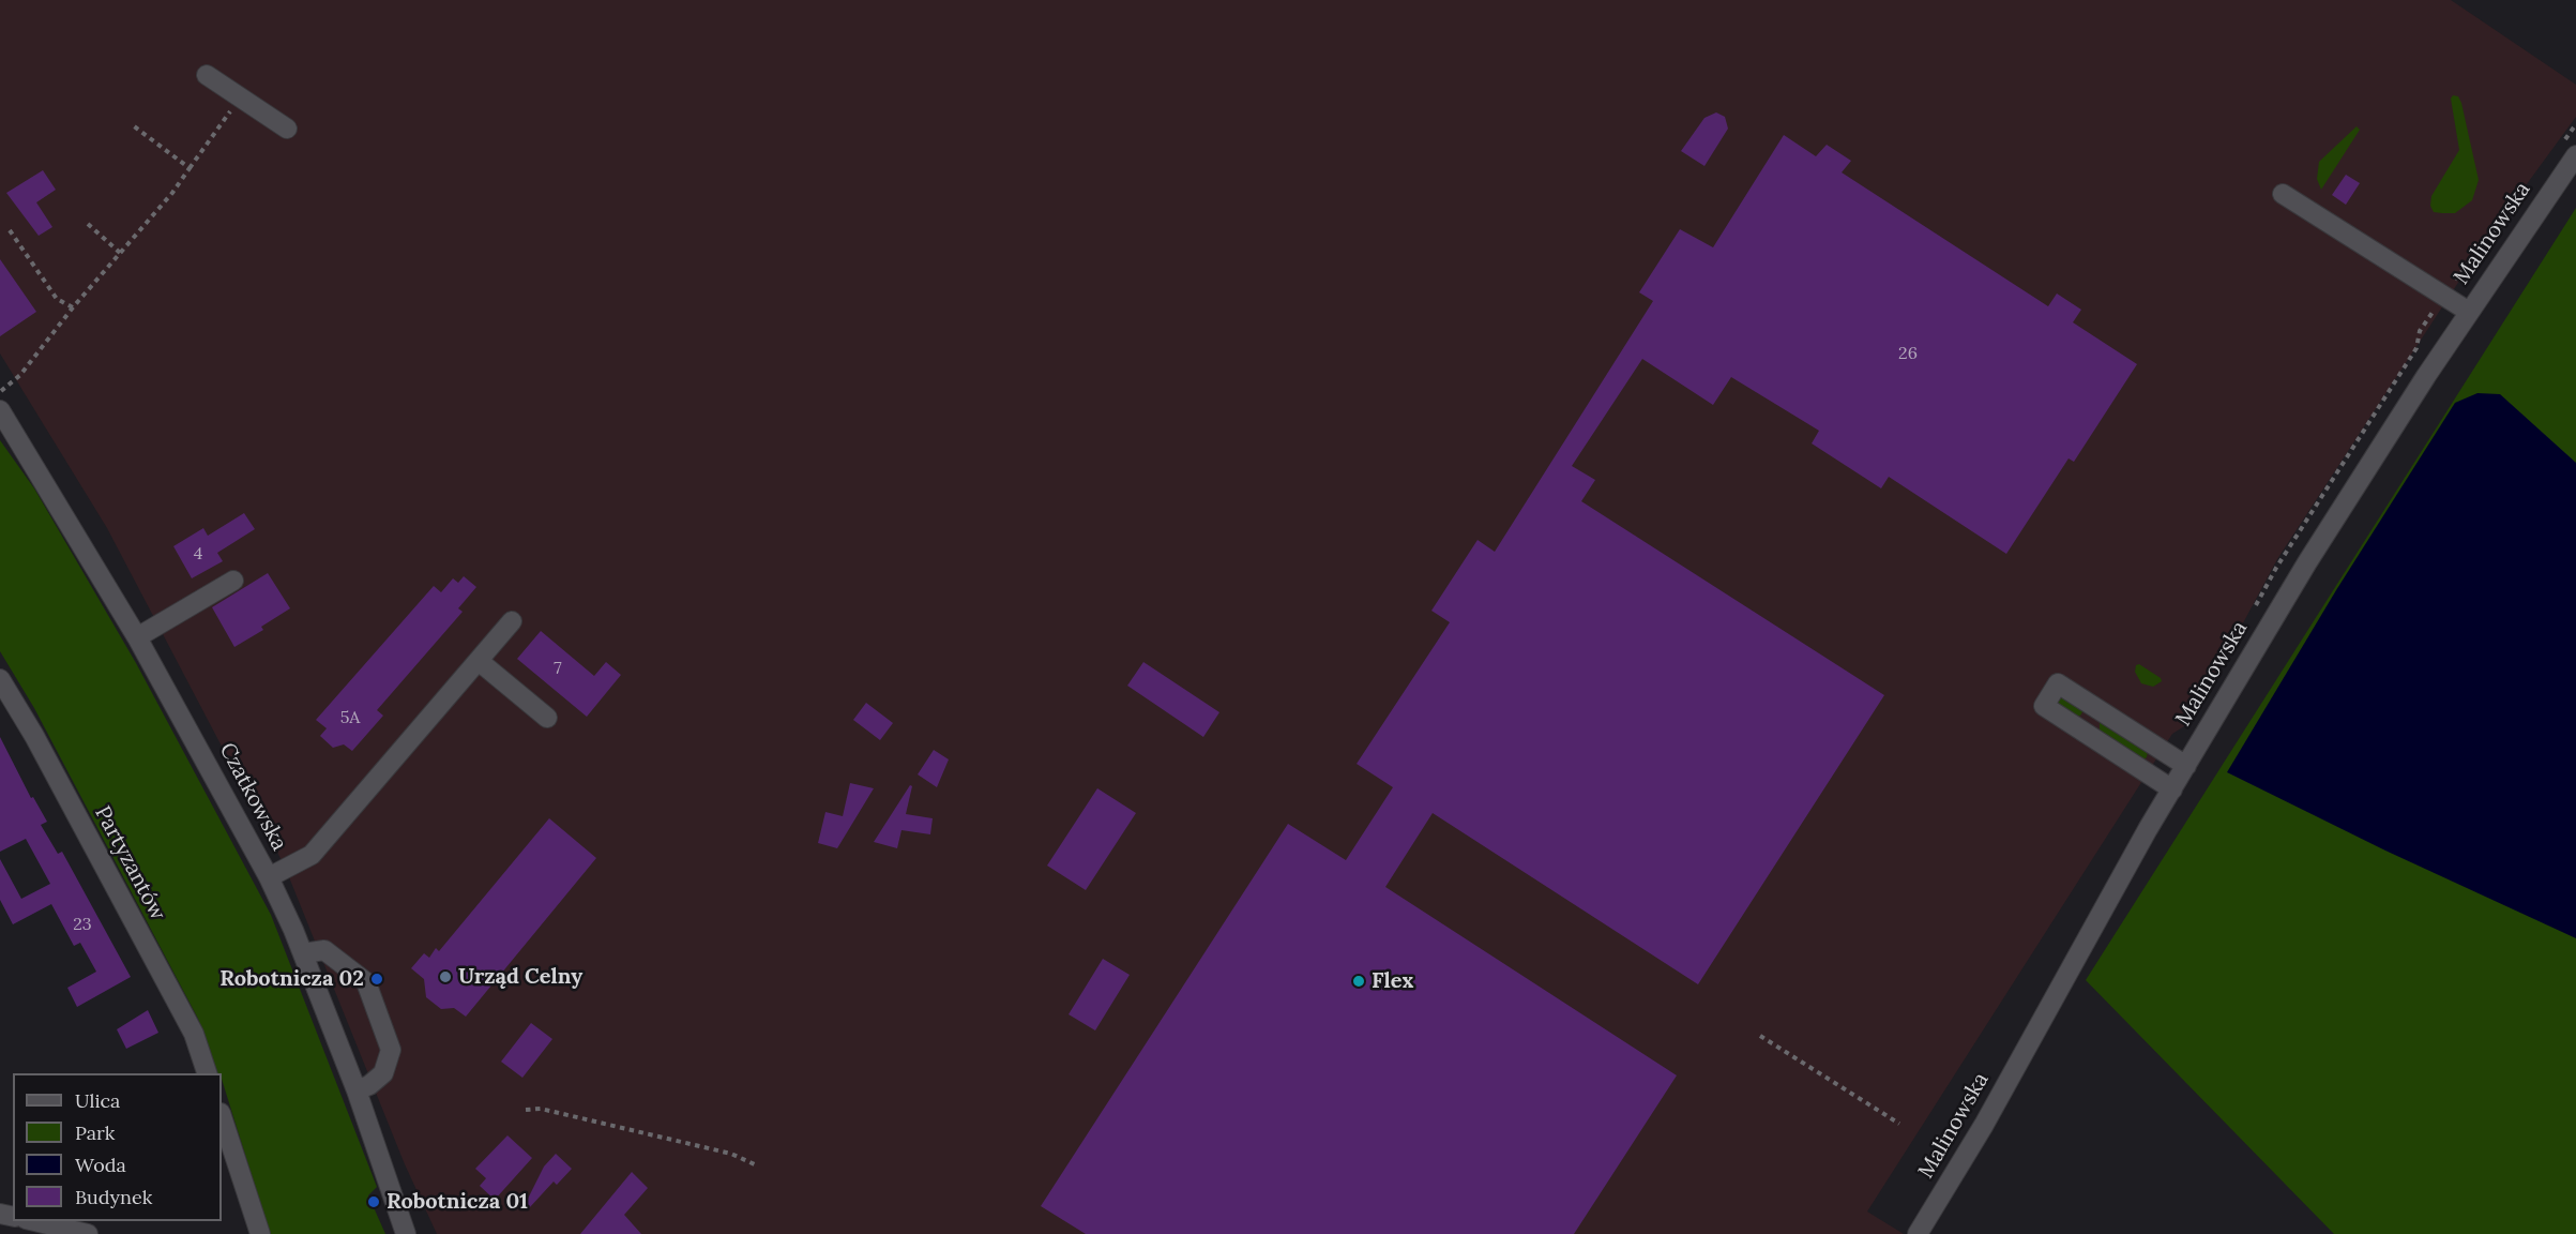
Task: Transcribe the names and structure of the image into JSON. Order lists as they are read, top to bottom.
{
  "streets": {
    "street": ["Malinowska", "Czatkowska", "Partyzantów"]
  },
  "places": [
    "Urząd Celny",
    "Robotnicza 02",
    "Flex",
    "Robotnicza 01"
  ],
  "house_numbers": [
    "26",
    "4",
    "7",
    "5A",
    "23"
  ],
  "legend": [
    "Ulica",
    "Park",
    "Woda",
    "Budynek"
  ]
}
